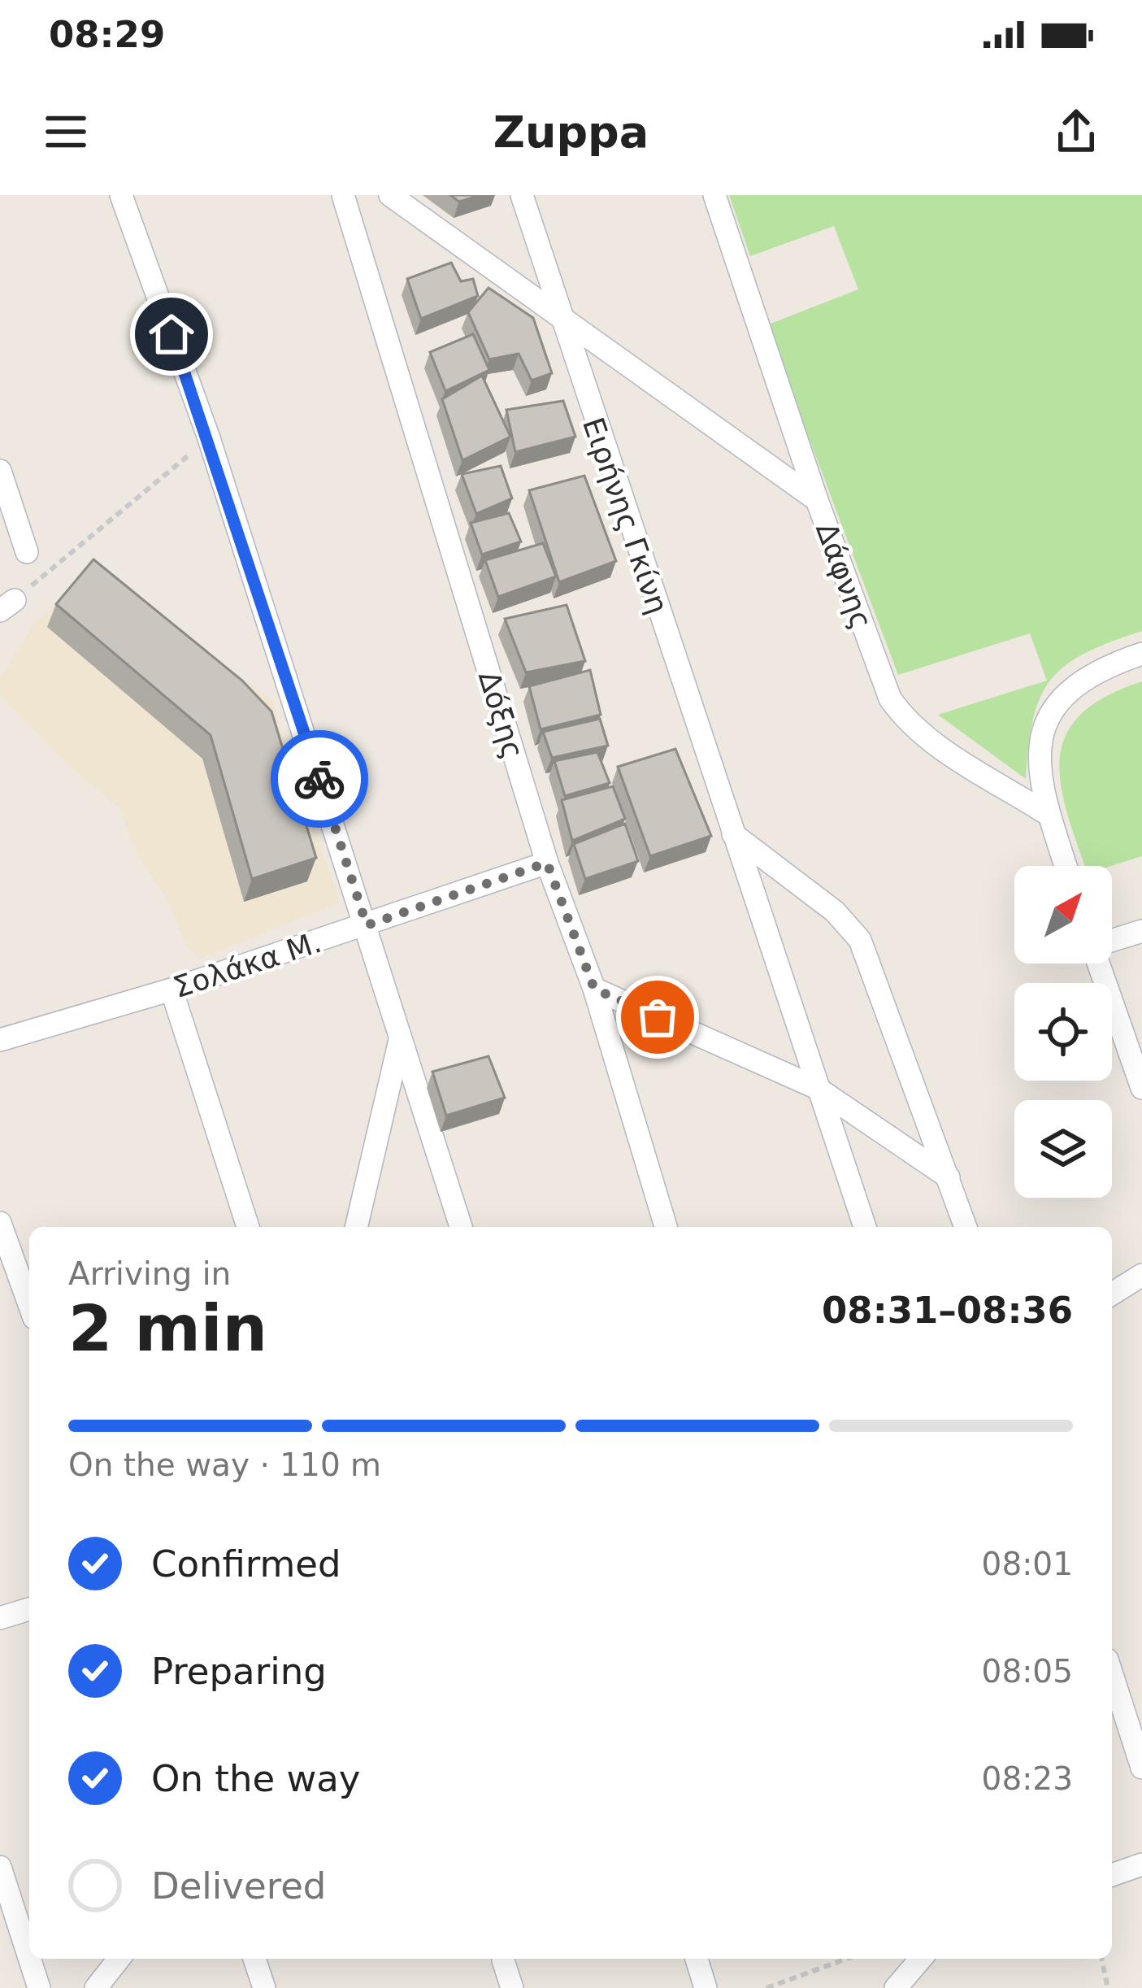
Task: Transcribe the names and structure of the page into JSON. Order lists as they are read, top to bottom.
{
  "streets": {
    "street": [
      "Ειρήνης Γκίνη",
      "Δάφνης",
      "Δόξης",
      "Σολάκα Μ."
    ]
  },
  "crossings": [
    ["Δόξης", "Σολάκα Μ."]
  ],
  "north": "top right",
  "page": {
    "status": "08:29",
    "header": "Zuppa",
    "heading": ["2 min", "Arriving in", "08:31–08:36"],
    "bar": "On the way · 110 m",
    "list": [
      ["Confirmed", "08:01"],
      ["Preparing", "08:05"],
      ["On the way", "08:23"],
      "Delivered"
    ]
  }
}
